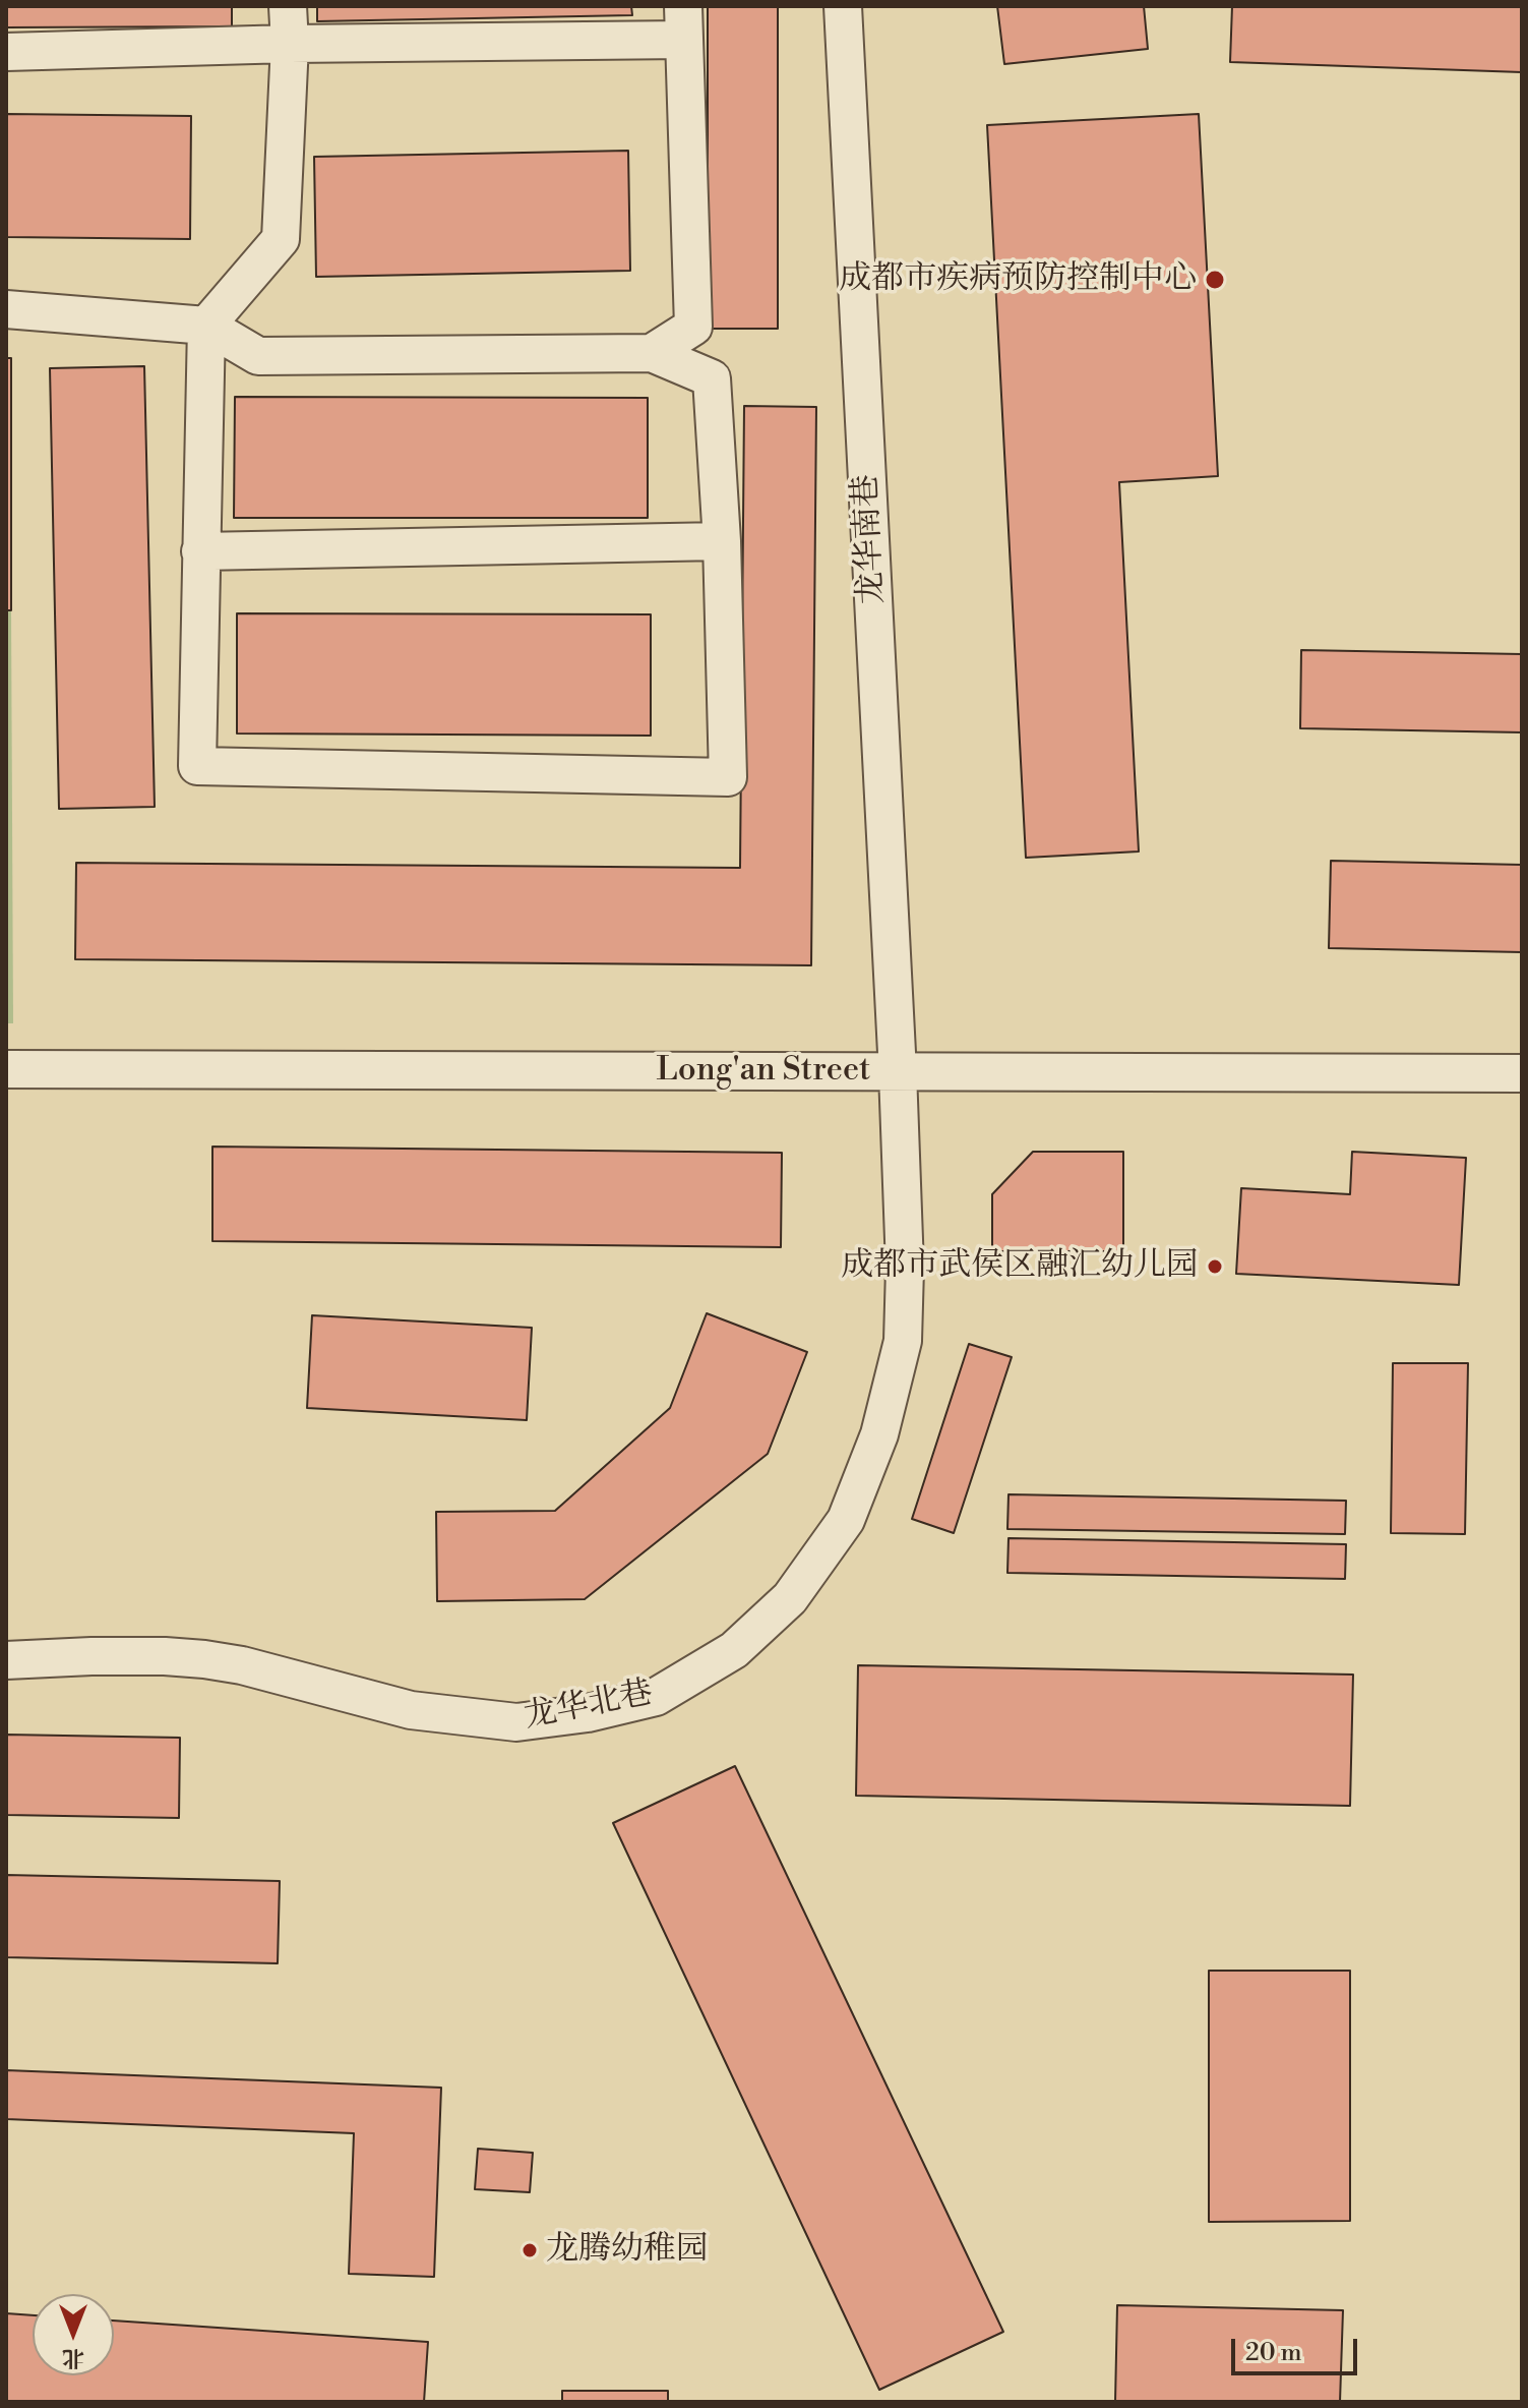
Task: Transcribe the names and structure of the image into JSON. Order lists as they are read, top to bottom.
{
  "streets": {
    "street": ["龙华南巷", "Long'an Street", "龙华北巷"]
  },
  "crossings": [
    ["龙华南巷", "Long'an Street"],
    ["龙华南巷", "龙华北巷"],
    ["Long'an Street", "龙华北巷"]
  ],
  "places": ["成都市疾病预防控制中心", "成都市武侯区融汇幼儿园", "龙腾幼稚园"],
  "scale_bar": "20 m",
  "north": "bottom"
}
